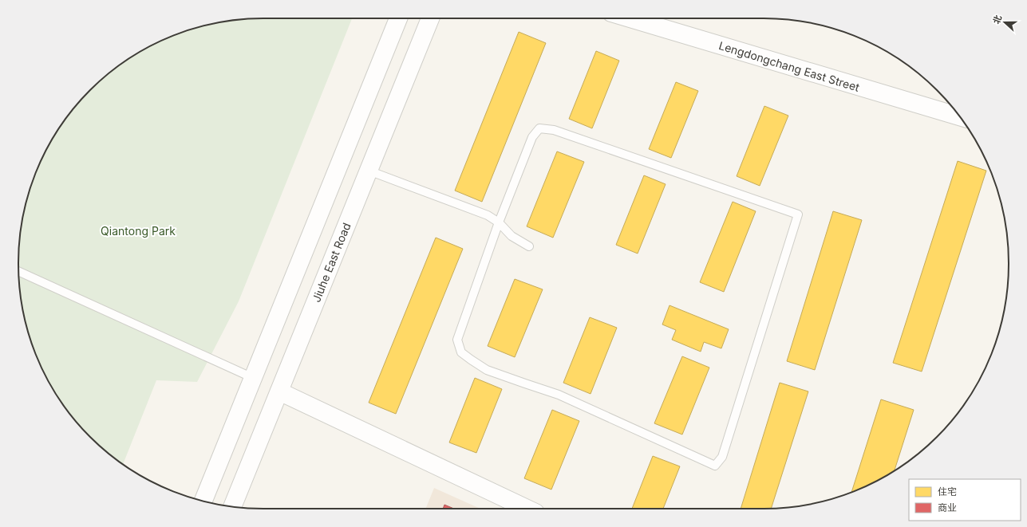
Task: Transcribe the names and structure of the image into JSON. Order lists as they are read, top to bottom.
{
  "streets": {
    "main road": ["Lengdongchang East Street", "Jiuhe East Road"]
  },
  "parks": ["Qiantong Park"],
  "legend": ["住宅", "商业"],
  "north": "left"
}
